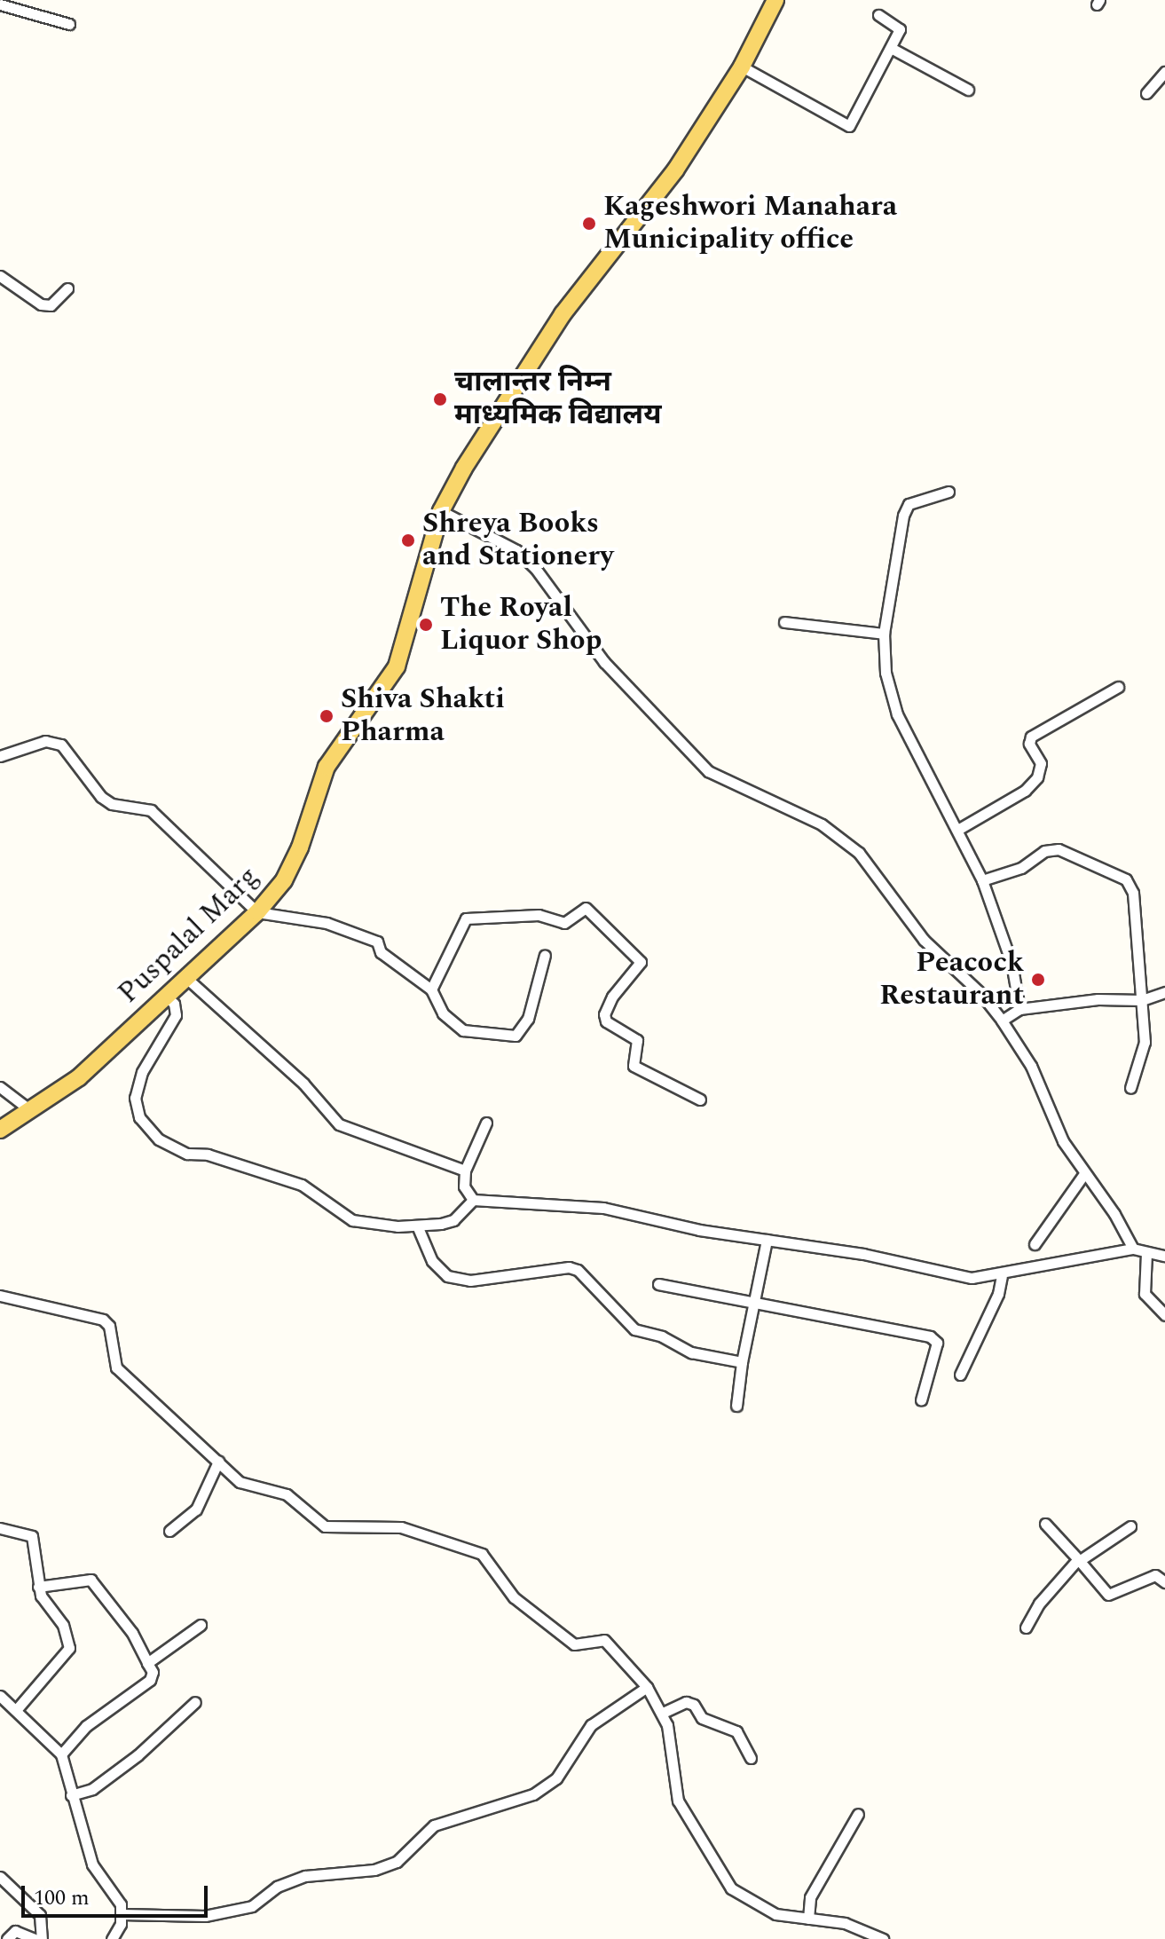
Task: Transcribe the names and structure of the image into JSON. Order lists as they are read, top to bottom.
{
  "streets": {
    "main road": ["Puspalal Marg"]
  },
  "places": [
    "Kageshwori Manahara Municipality office",
    "चालान्तर निम्न माध्यमिक विद्यालय",
    "Shreya Books and Stationery",
    "The Royal Liquor Shop",
    "Shiva Shakti Pharma",
    "Peacock Restaurant"
  ],
  "scale_bar": "100 m"
}
